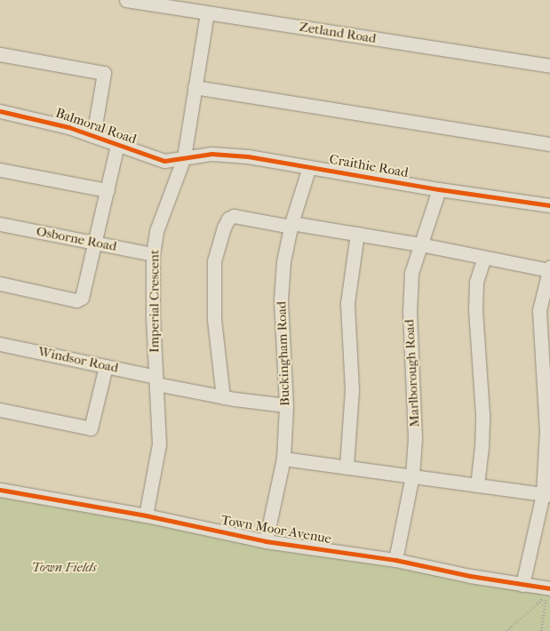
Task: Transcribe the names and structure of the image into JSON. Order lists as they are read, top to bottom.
{
  "streets": {
    "street": [
      "Zetland Road",
      "Balmoral Road",
      "Craithie Road",
      "Osborne Road",
      "Imperial Crescent",
      "Buckingham Road",
      "Windsor Road",
      "Marlborough Road",
      "Town Moor Avenue"
    ]
  },
  "crossings": [
    ["Zetland Road", "Imperial Crescent"],
    ["Balmoral Road", "Craithie Road"],
    ["Balmoral Road", "Imperial Crescent"],
    ["Craithie Road", "Imperial Crescent"],
    ["Craithie Road", "Buckingham Road"],
    ["Craithie Road", "Marlborough Road"],
    ["Osborne Road", "Imperial Crescent"],
    ["Imperial Crescent", "Windsor Road"],
    ["Imperial Crescent", "Town Moor Avenue"],
    ["Buckingham Road", "Windsor Road"],
    ["Buckingham Road", "Town Moor Avenue"],
    ["Marlborough Road", "Town Moor Avenue"]
  ],
  "parks": ["Town Fields"]
}
